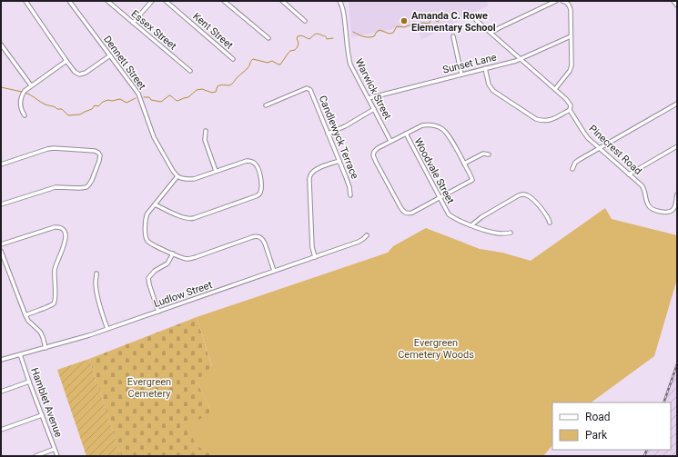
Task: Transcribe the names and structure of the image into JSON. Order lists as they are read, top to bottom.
{
  "streets": {
    "street": [
      "Essex Street",
      "Kent Street",
      "Dennett Street",
      "Sunset Lane",
      "Warwick Street",
      "Candlewyck Terrace",
      "Pinecrest Road",
      "Woodvale Street",
      "Ludlow Street",
      "Hamblet Avenue"
    ]
  },
  "crossings": [
    ["Sunset Lane", "Warwick Street"],
    ["Sunset Lane", "Pinecrest Road"],
    ["Ludlow Street", "Hamblet Avenue"]
  ],
  "parks": ["Evergreen Cemetery Woods", "Evergreen Cemetery"],
  "places": ["Amanda C. Rowe Elementary School"],
  "legend": ["Road", "Park"]
}
